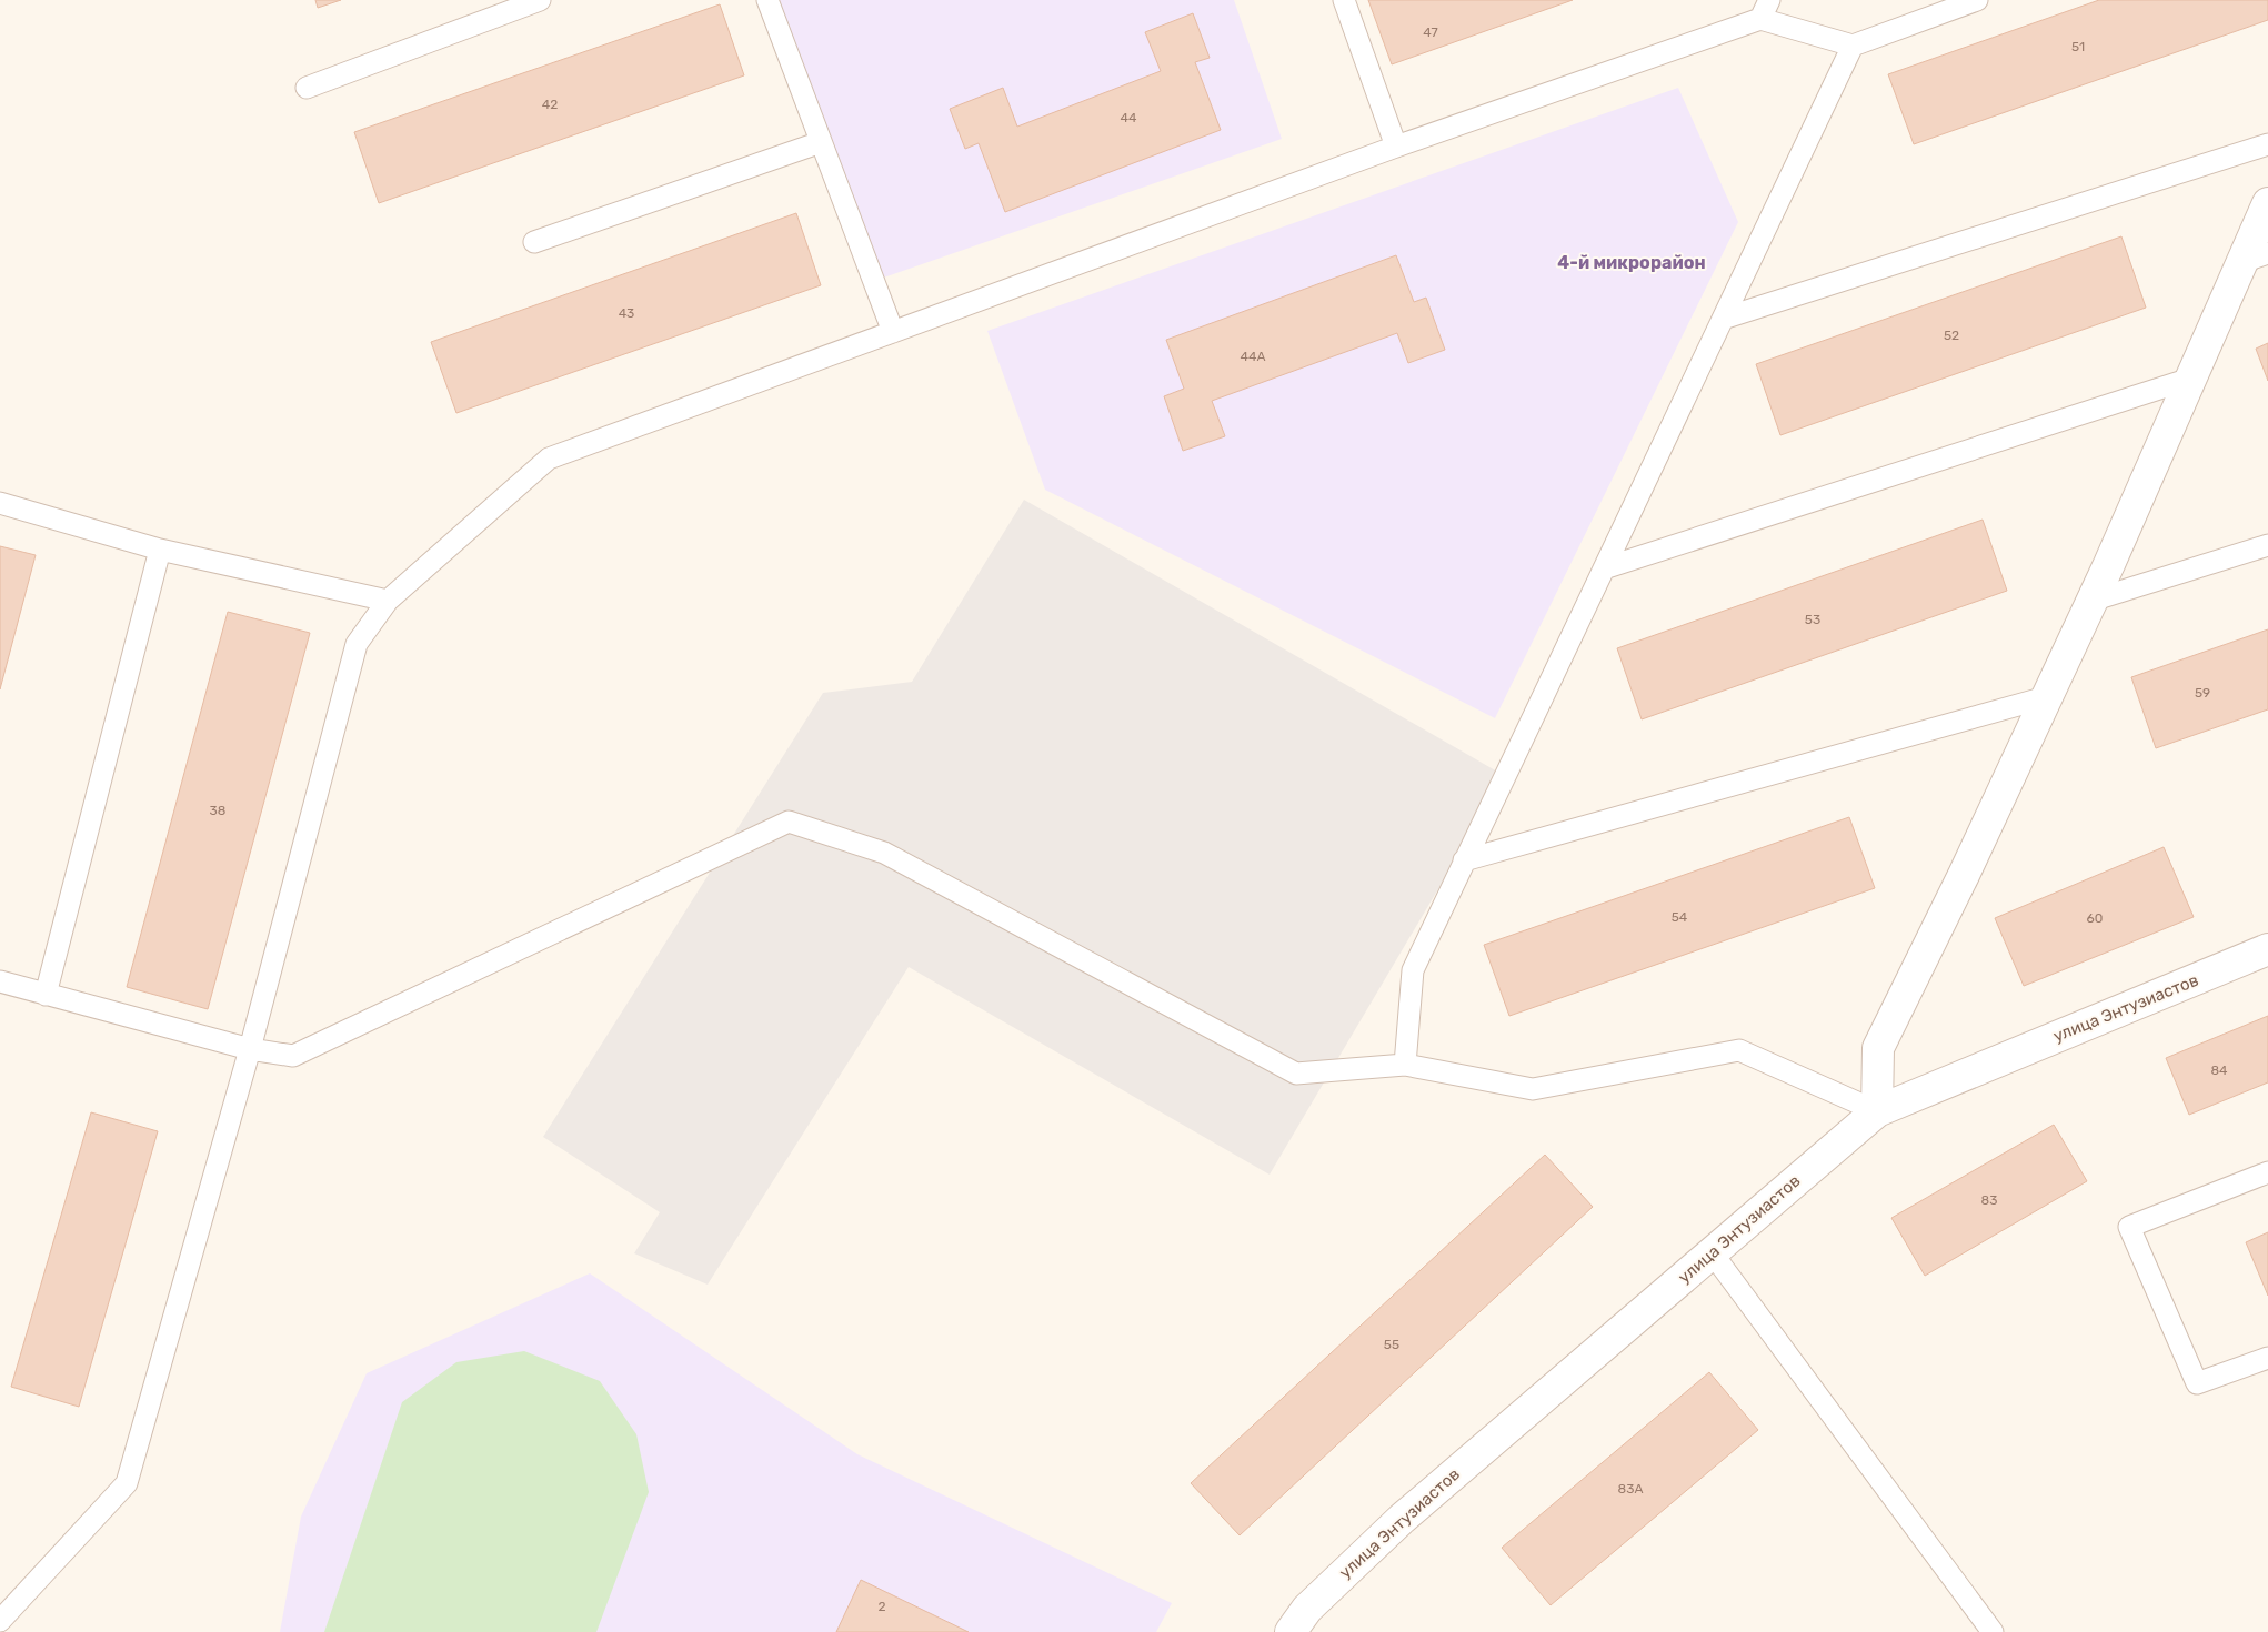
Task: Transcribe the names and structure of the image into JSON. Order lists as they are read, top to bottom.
{
  "streets": {
    "street": ["улица Энтузиастов"]
  },
  "districts": ["4-й микрорайон"],
  "house_numbers": [
    "47",
    "51",
    "42",
    "44",
    "43",
    "52",
    "44А",
    "53",
    "59",
    "38",
    "54",
    "60",
    "84",
    "83",
    "55",
    "83А",
    "2"
  ]
}
